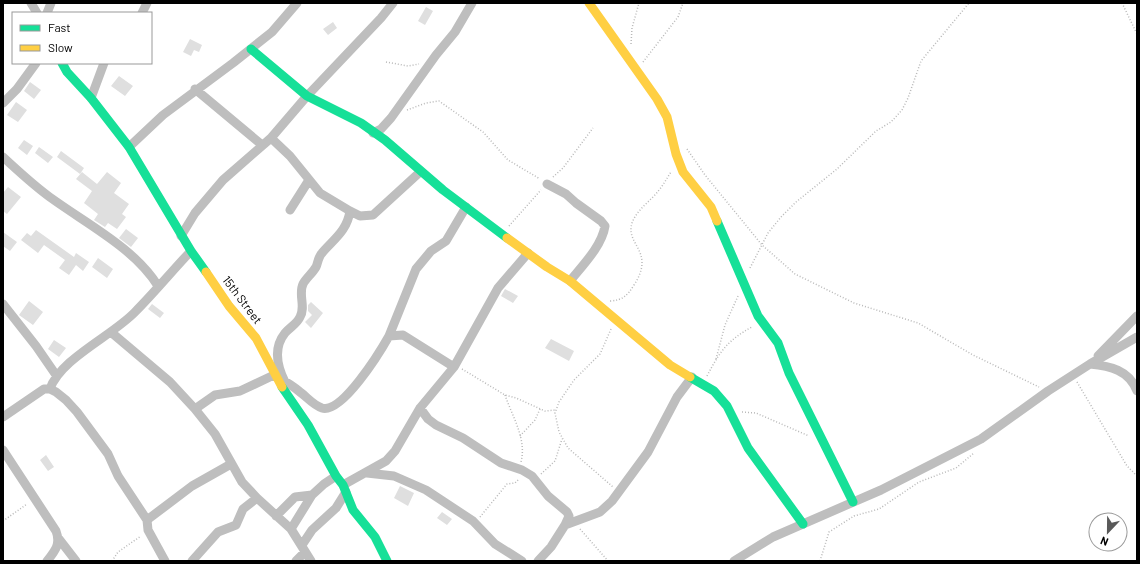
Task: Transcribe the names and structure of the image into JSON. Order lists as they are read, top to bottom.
{
  "streets": {
    "street": ["15th Street"]
  },
  "legend": ["Fast", "Slow"],
  "north": "bottom"
}
